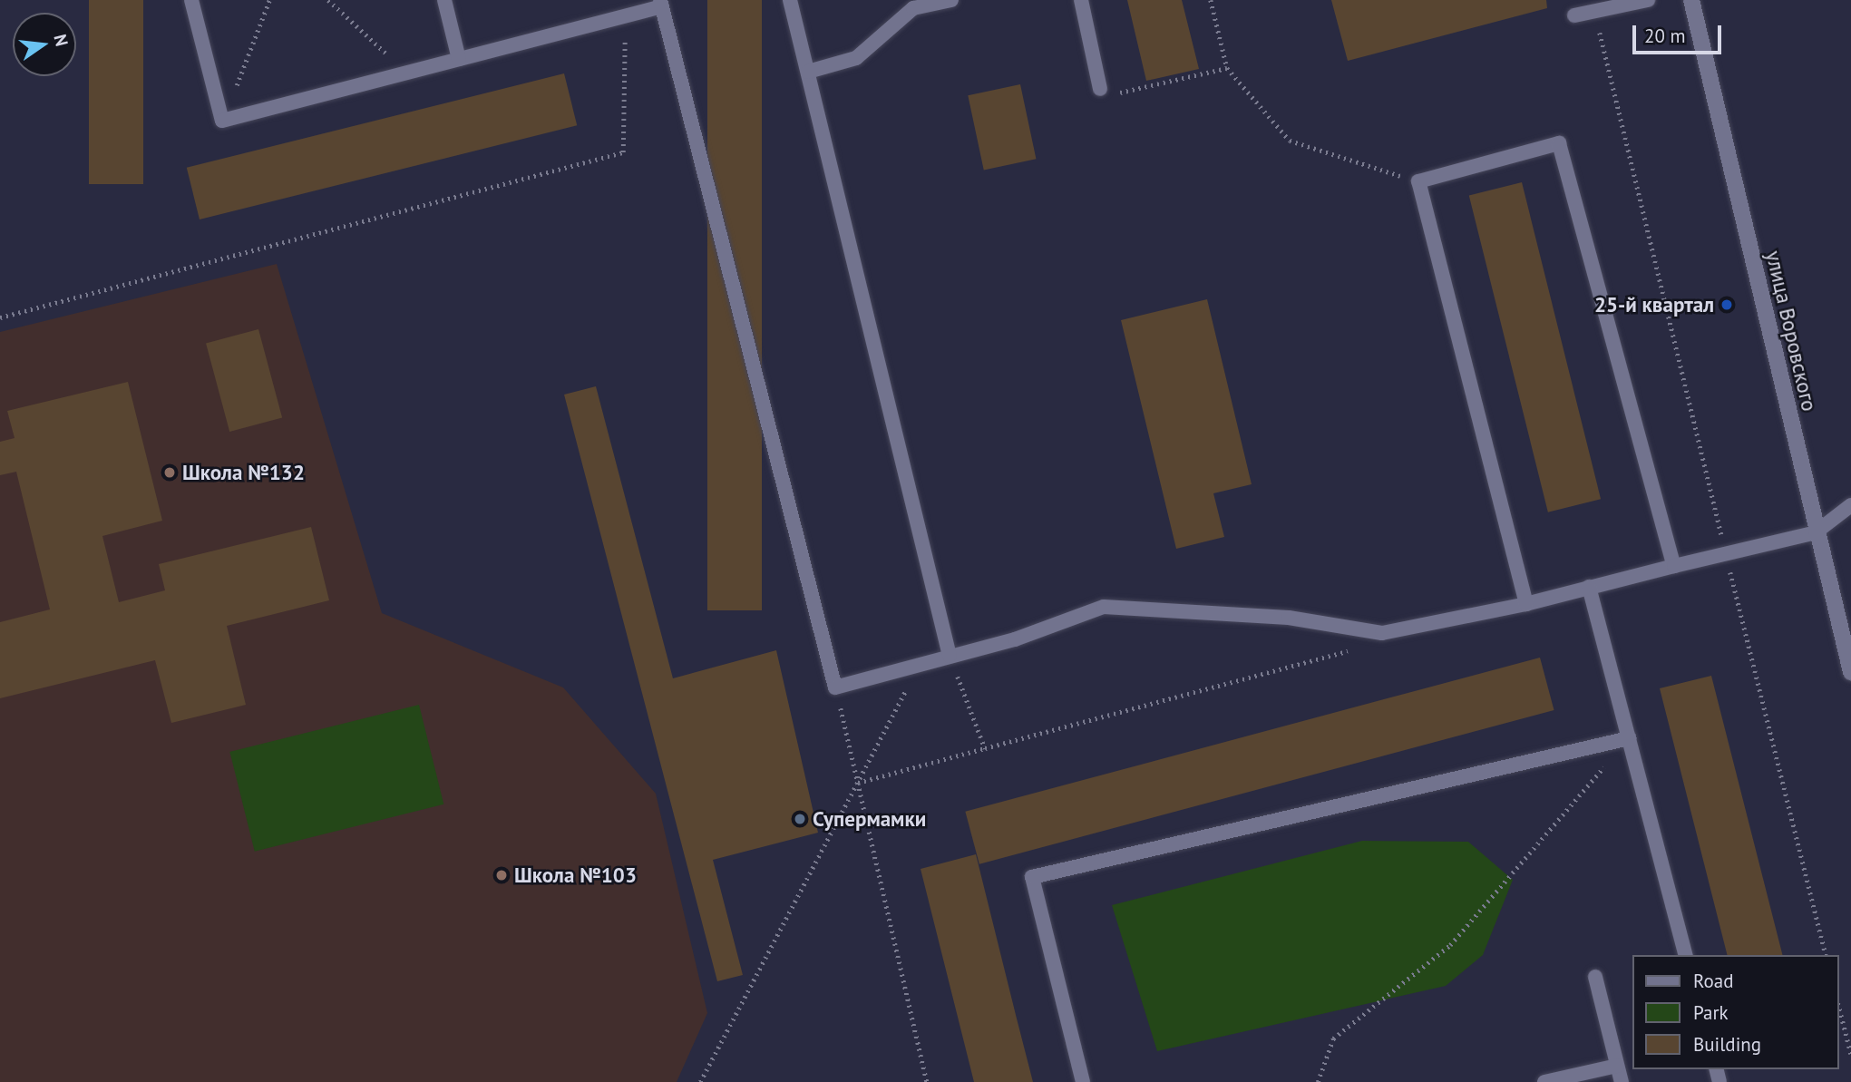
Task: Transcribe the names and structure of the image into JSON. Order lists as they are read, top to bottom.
{
  "streets": {
    "street": ["улица Воровского"]
  },
  "places": [
    "25-й квартал",
    "Школа №132",
    "Супермамки",
    "Школа №103"
  ],
  "legend": ["Road", "Park", "Building"],
  "scale_bar": "20 m",
  "north": "right"
}
